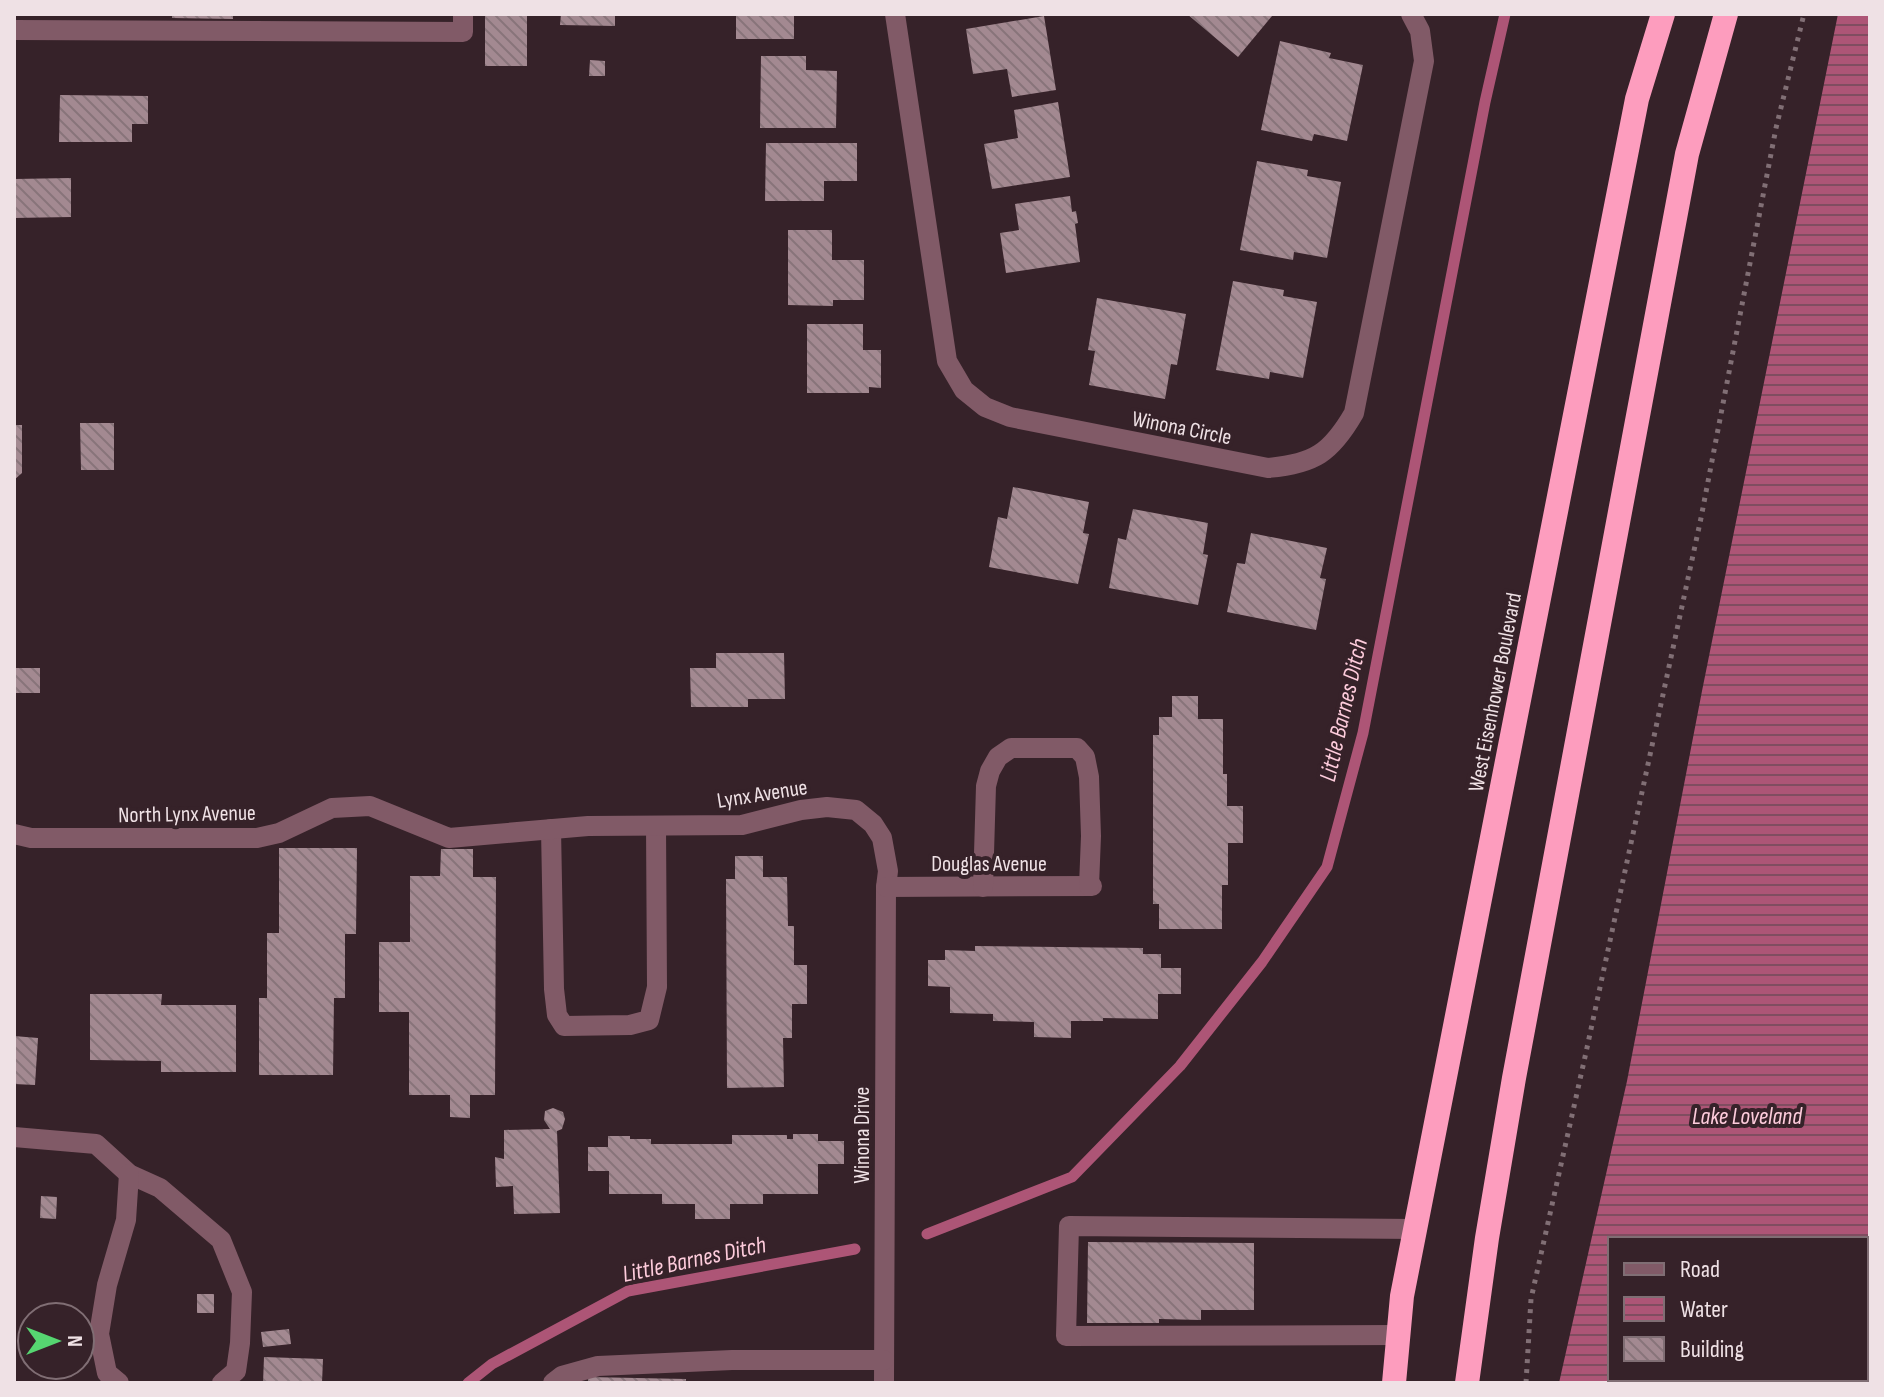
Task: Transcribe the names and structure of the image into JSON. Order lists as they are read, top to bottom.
{
  "streets": {
    "highway": ["West Eisenhower Boulevard"],
    "street": [
      "Winona Circle",
      "Lynx Avenue",
      "North Lynx Avenue",
      "Douglas Avenue",
      "Winona Drive"
    ]
  },
  "crossings": [
    ["Lynx Avenue", "North Lynx Avenue"],
    ["Lynx Avenue", "Douglas Avenue"],
    ["Lynx Avenue", "Winona Drive"],
    ["Douglas Avenue", "Winona Drive"]
  ],
  "water": ["Little Barnes Ditch", "Lake Loveland"],
  "legend": ["Road", "Water", "Building"],
  "north": "right"
}
